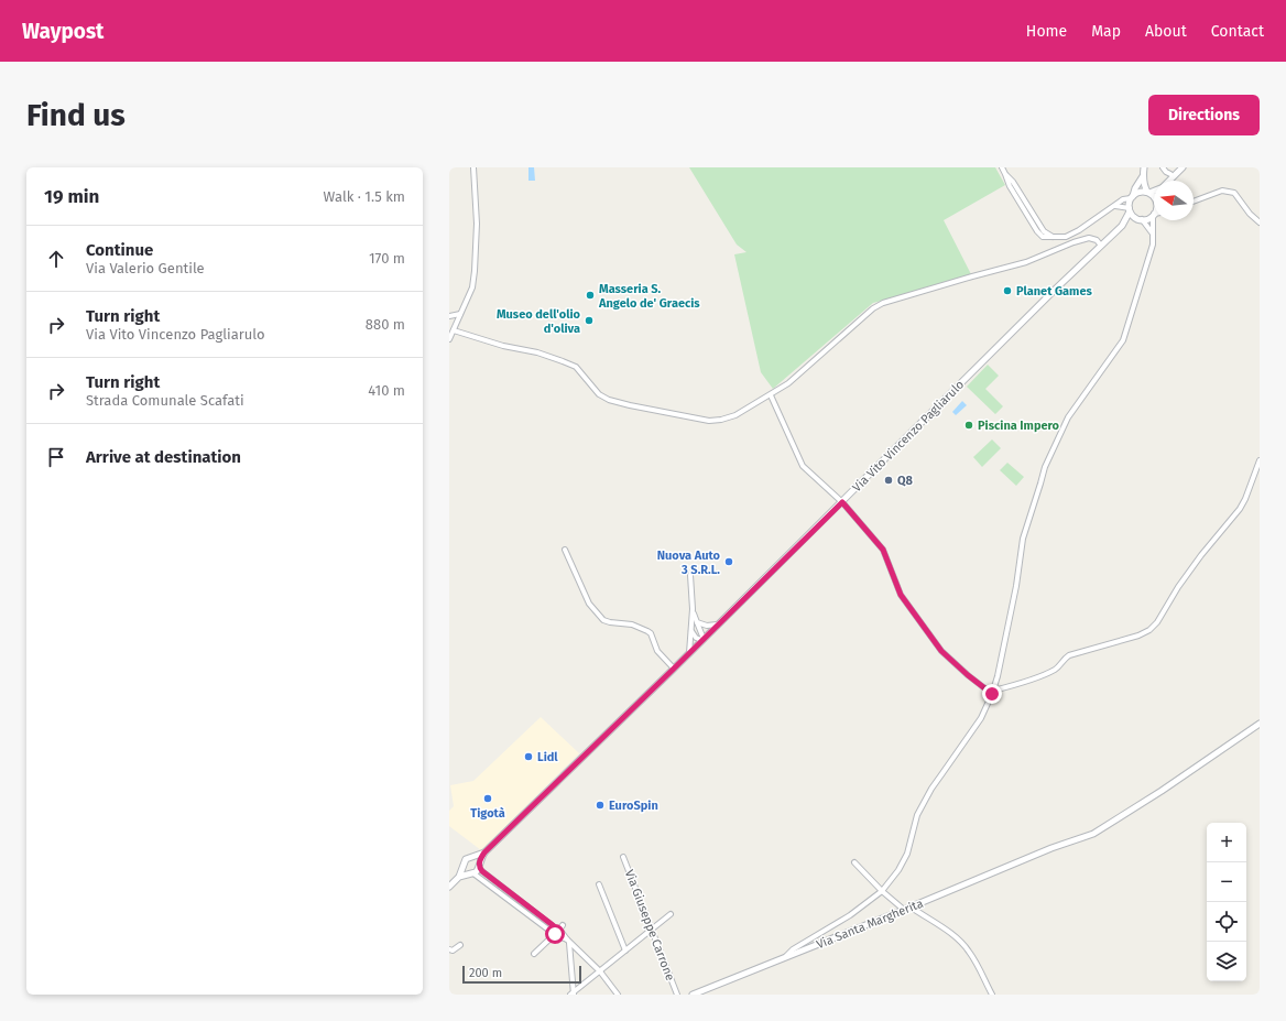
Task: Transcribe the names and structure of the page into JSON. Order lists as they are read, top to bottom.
{
  "streets": {
    "street": ["Via Vito Vincenzo Pagliarulo", "Via Santa Margherita", "Via Giuseppe Carrone"]
  },
  "places": [
    "Planet Games",
    "Masseria S. Angelo de' Graecis",
    "Museo dell'olio d'oliva",
    "Piscina Impero",
    "Q8",
    "Nuova Auto 3 S.R.L.",
    "Lidl",
    "Tigotà",
    "EuroSpin"
  ],
  "scale_bar": "200 m",
  "north": "left",
  "page": {
    "header": "Waypost",
    "nav": [
      "Home",
      "Map",
      "About",
      "Contact"
    ],
    "buttons": "Directions",
    "title": "Find us",
    "heading": ["19 min", "Walk · 1.5 km"],
    "list": [
      ["Continue", "Via Valerio Gentile", "170 m"],
      ["Turn right", "Via Vito Vincenzo Pagliarulo", "880 m"],
      ["Turn right", "Strada Comunale Scafati", "410 m"],
      "Arrive at destination"
    ],
    "map_buttons": ["+", "−"],
    "scale": "200 m"
  }
}
